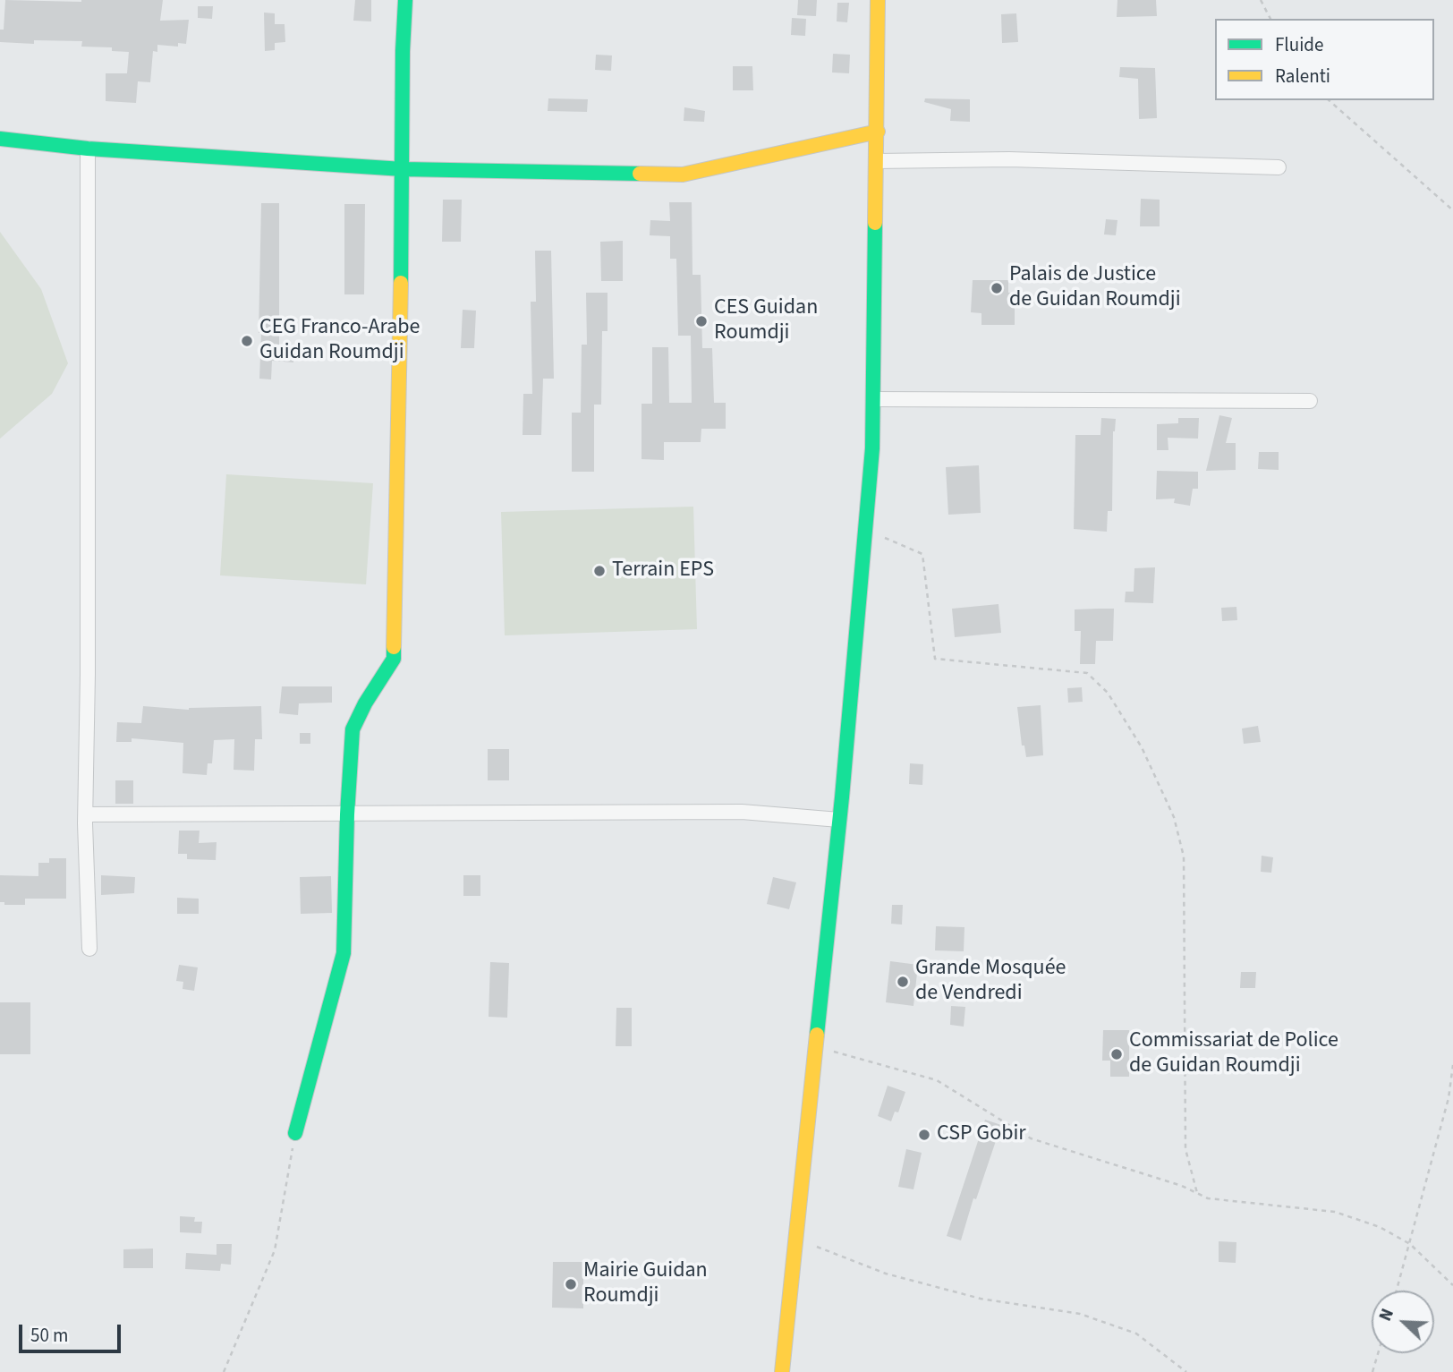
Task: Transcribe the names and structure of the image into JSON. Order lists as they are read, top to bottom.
{
  "places": [
    "Palais de Justice de Guidan Roumdji",
    "CES Guidan Roumdji",
    "CEG Franco-Arabe Guidan Roumdji",
    "Terrain EPS",
    "Grande Mosquée de Vendredi",
    "Commissariat de Police de Guidan Roumdji",
    "CSP Gobir",
    "Mairie Guidan Roumdji"
  ],
  "legend": ["Fluide", "Ralenti"],
  "scale_bar": "50 m",
  "north": "top left"
}
